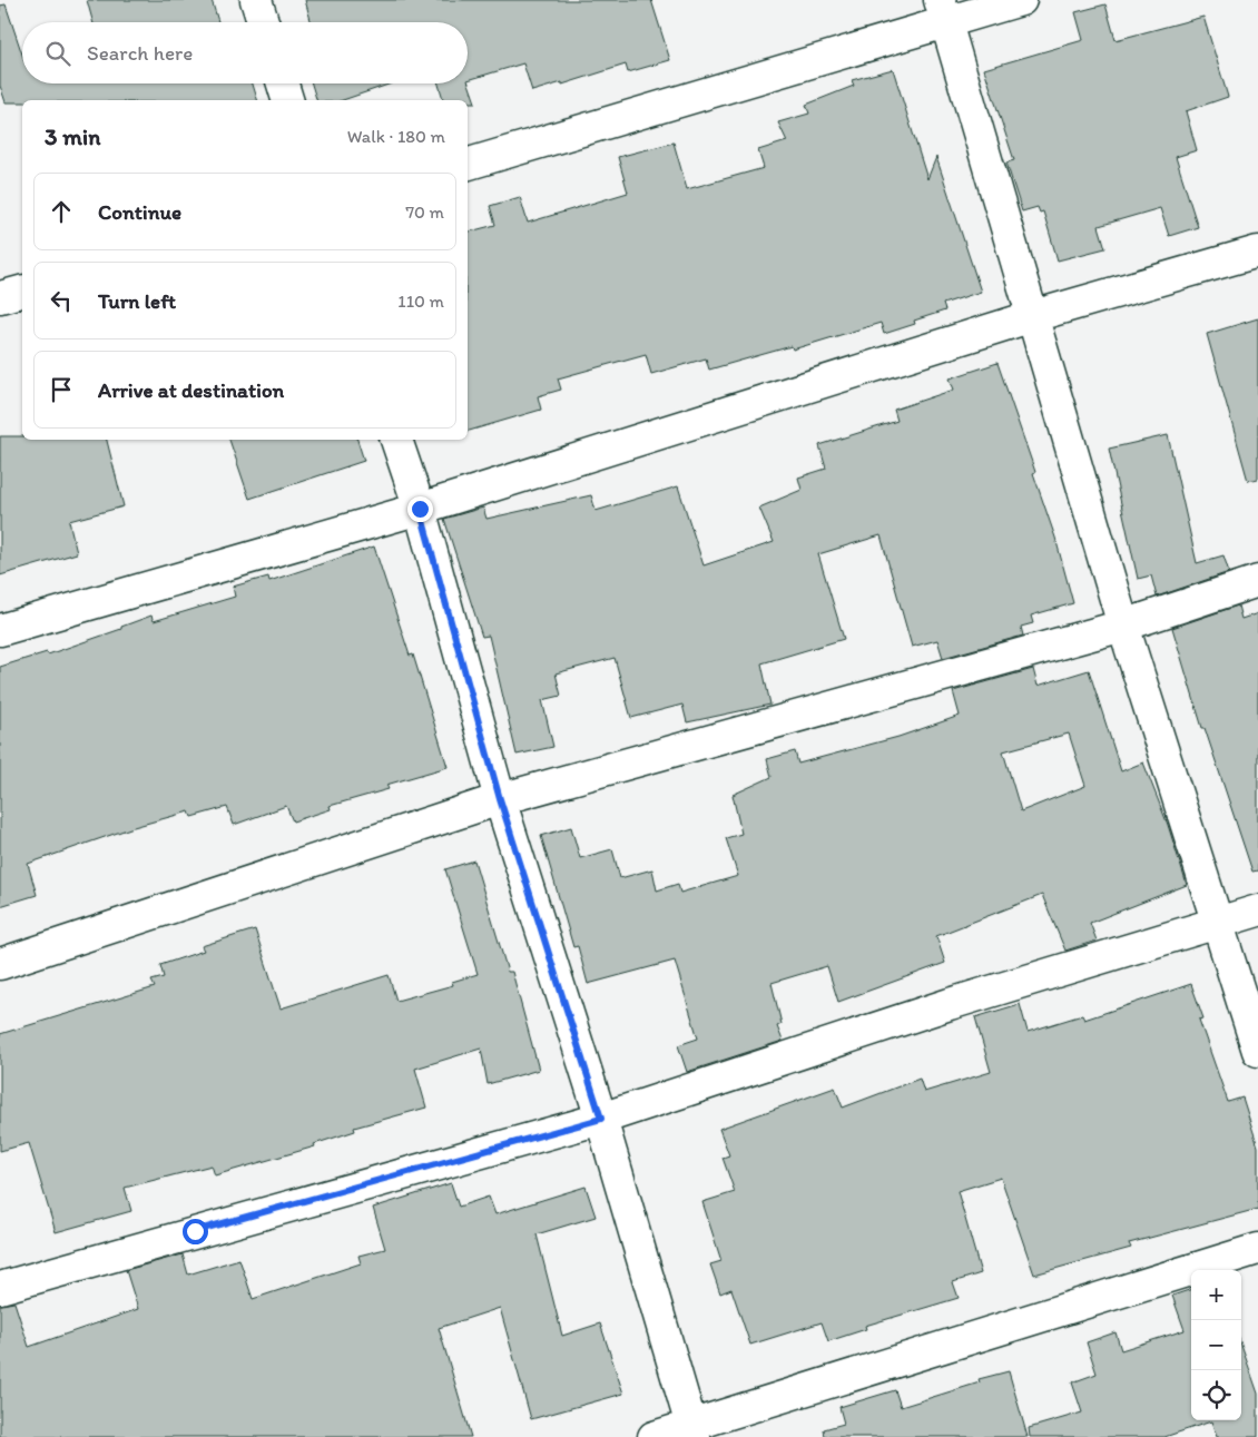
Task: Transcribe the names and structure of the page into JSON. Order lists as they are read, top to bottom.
{
  "page": {
    "search": "Search here",
    "heading": ["3 min", "Walk · 180 m"],
    "list": [
      ["Continue", "70 m"],
      ["Turn left", "110 m"],
      "Arrive at destination"
    ],
    "map_buttons": ["+", "−"]
  }
}
